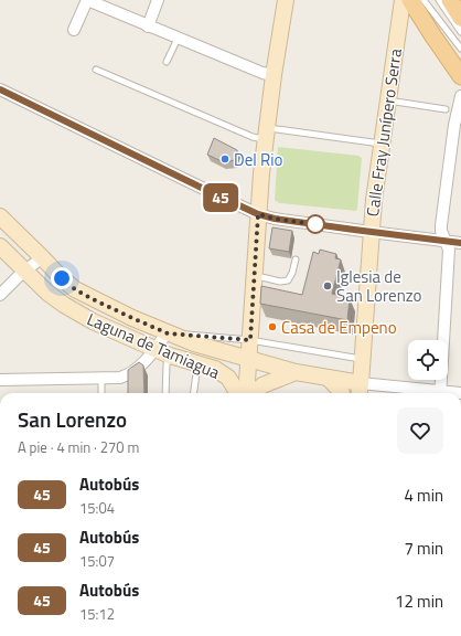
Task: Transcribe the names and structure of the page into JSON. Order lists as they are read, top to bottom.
{
  "streets": {
    "main road": ["Calle Fray Junípero Serra", "Laguna de Tamiagua"]
  },
  "crossings": [
    ["Calle Fray Junípero Serra", "Laguna de Tamiagua"]
  ],
  "places": ["Del Rio", "Iglesia de San Lorenzo", "Casa de Empeno"],
  "lines": ["bus line 45"],
  "page": {
    "on_map": "45",
    "heading": ["San Lorenzo", "A pie · 4 min · 270 m"],
    "list": [
      {
        "mark": "45",
        "name": "Autobús",
        "note": "15:04",
        "value": "4 min"
      },
      {
        "mark": "45",
        "name": "Autobús",
        "note": "15:07",
        "value": "7 min"
      },
      {
        "mark": "45",
        "name": "Autobús",
        "note": "15:12",
        "value": "12 min"
      }
    ]
  }
}
